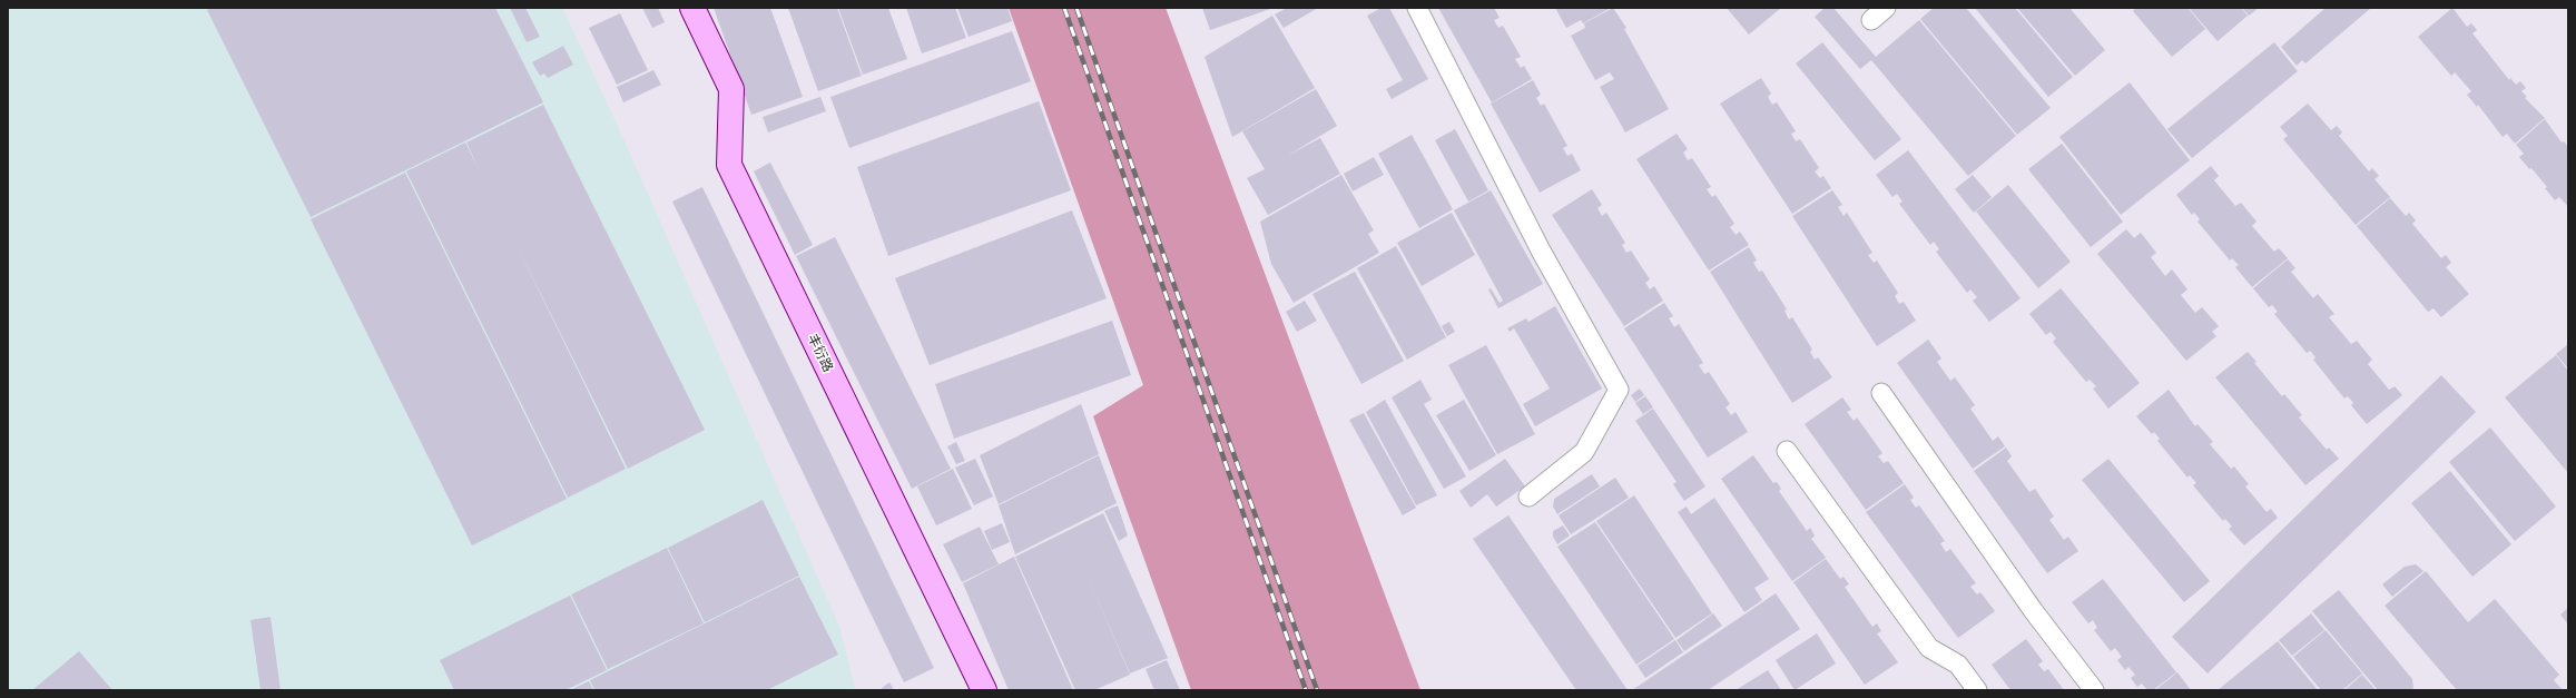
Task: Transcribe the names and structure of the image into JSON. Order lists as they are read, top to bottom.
{
  "streets": {
    "street": ["丰衍路"]
  }
}
